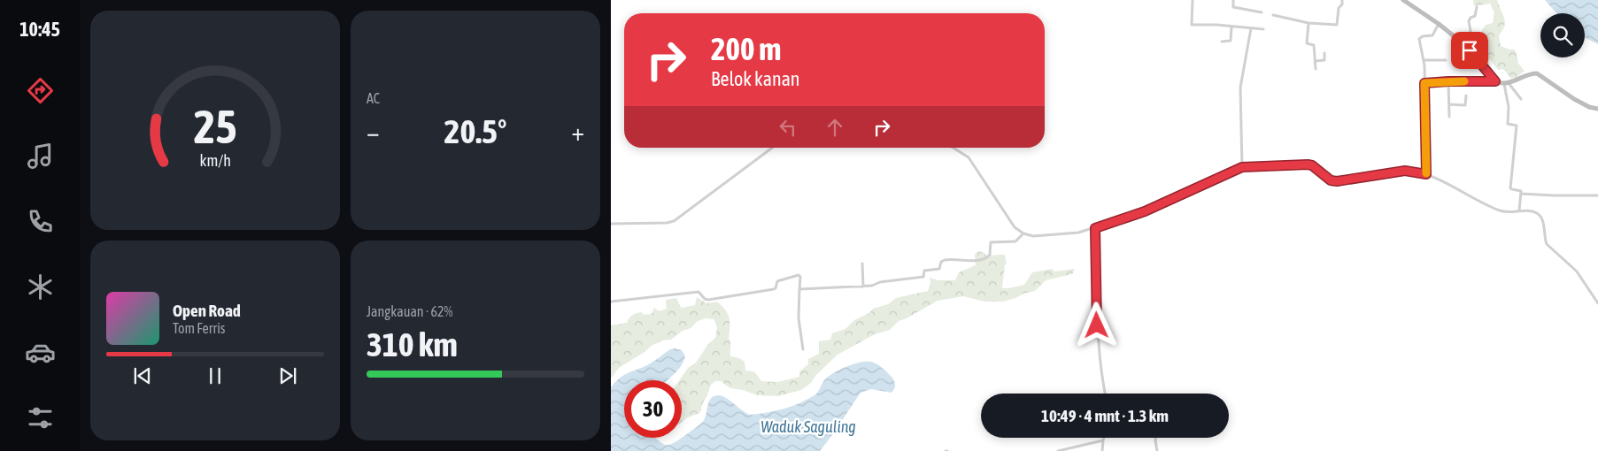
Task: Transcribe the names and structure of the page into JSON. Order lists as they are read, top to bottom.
{
  "water": ["Waduk Saguling"],
  "page": {
    "tabs": "10:45",
    "tile": [
      "AC",
      ["Jangkauan · 62%", "310 km"]
    ],
    "turn": ["200 m", "Belok kanan"],
    "heat": ["−", "20.5°", "+"],
    "song": ["Open Road", "Tom Ferris"],
    "limit": "30",
    "trip": "10:49 · 4 mnt · 1.3 km",
    "gauge": ["25", "km/h"]
  }
}
